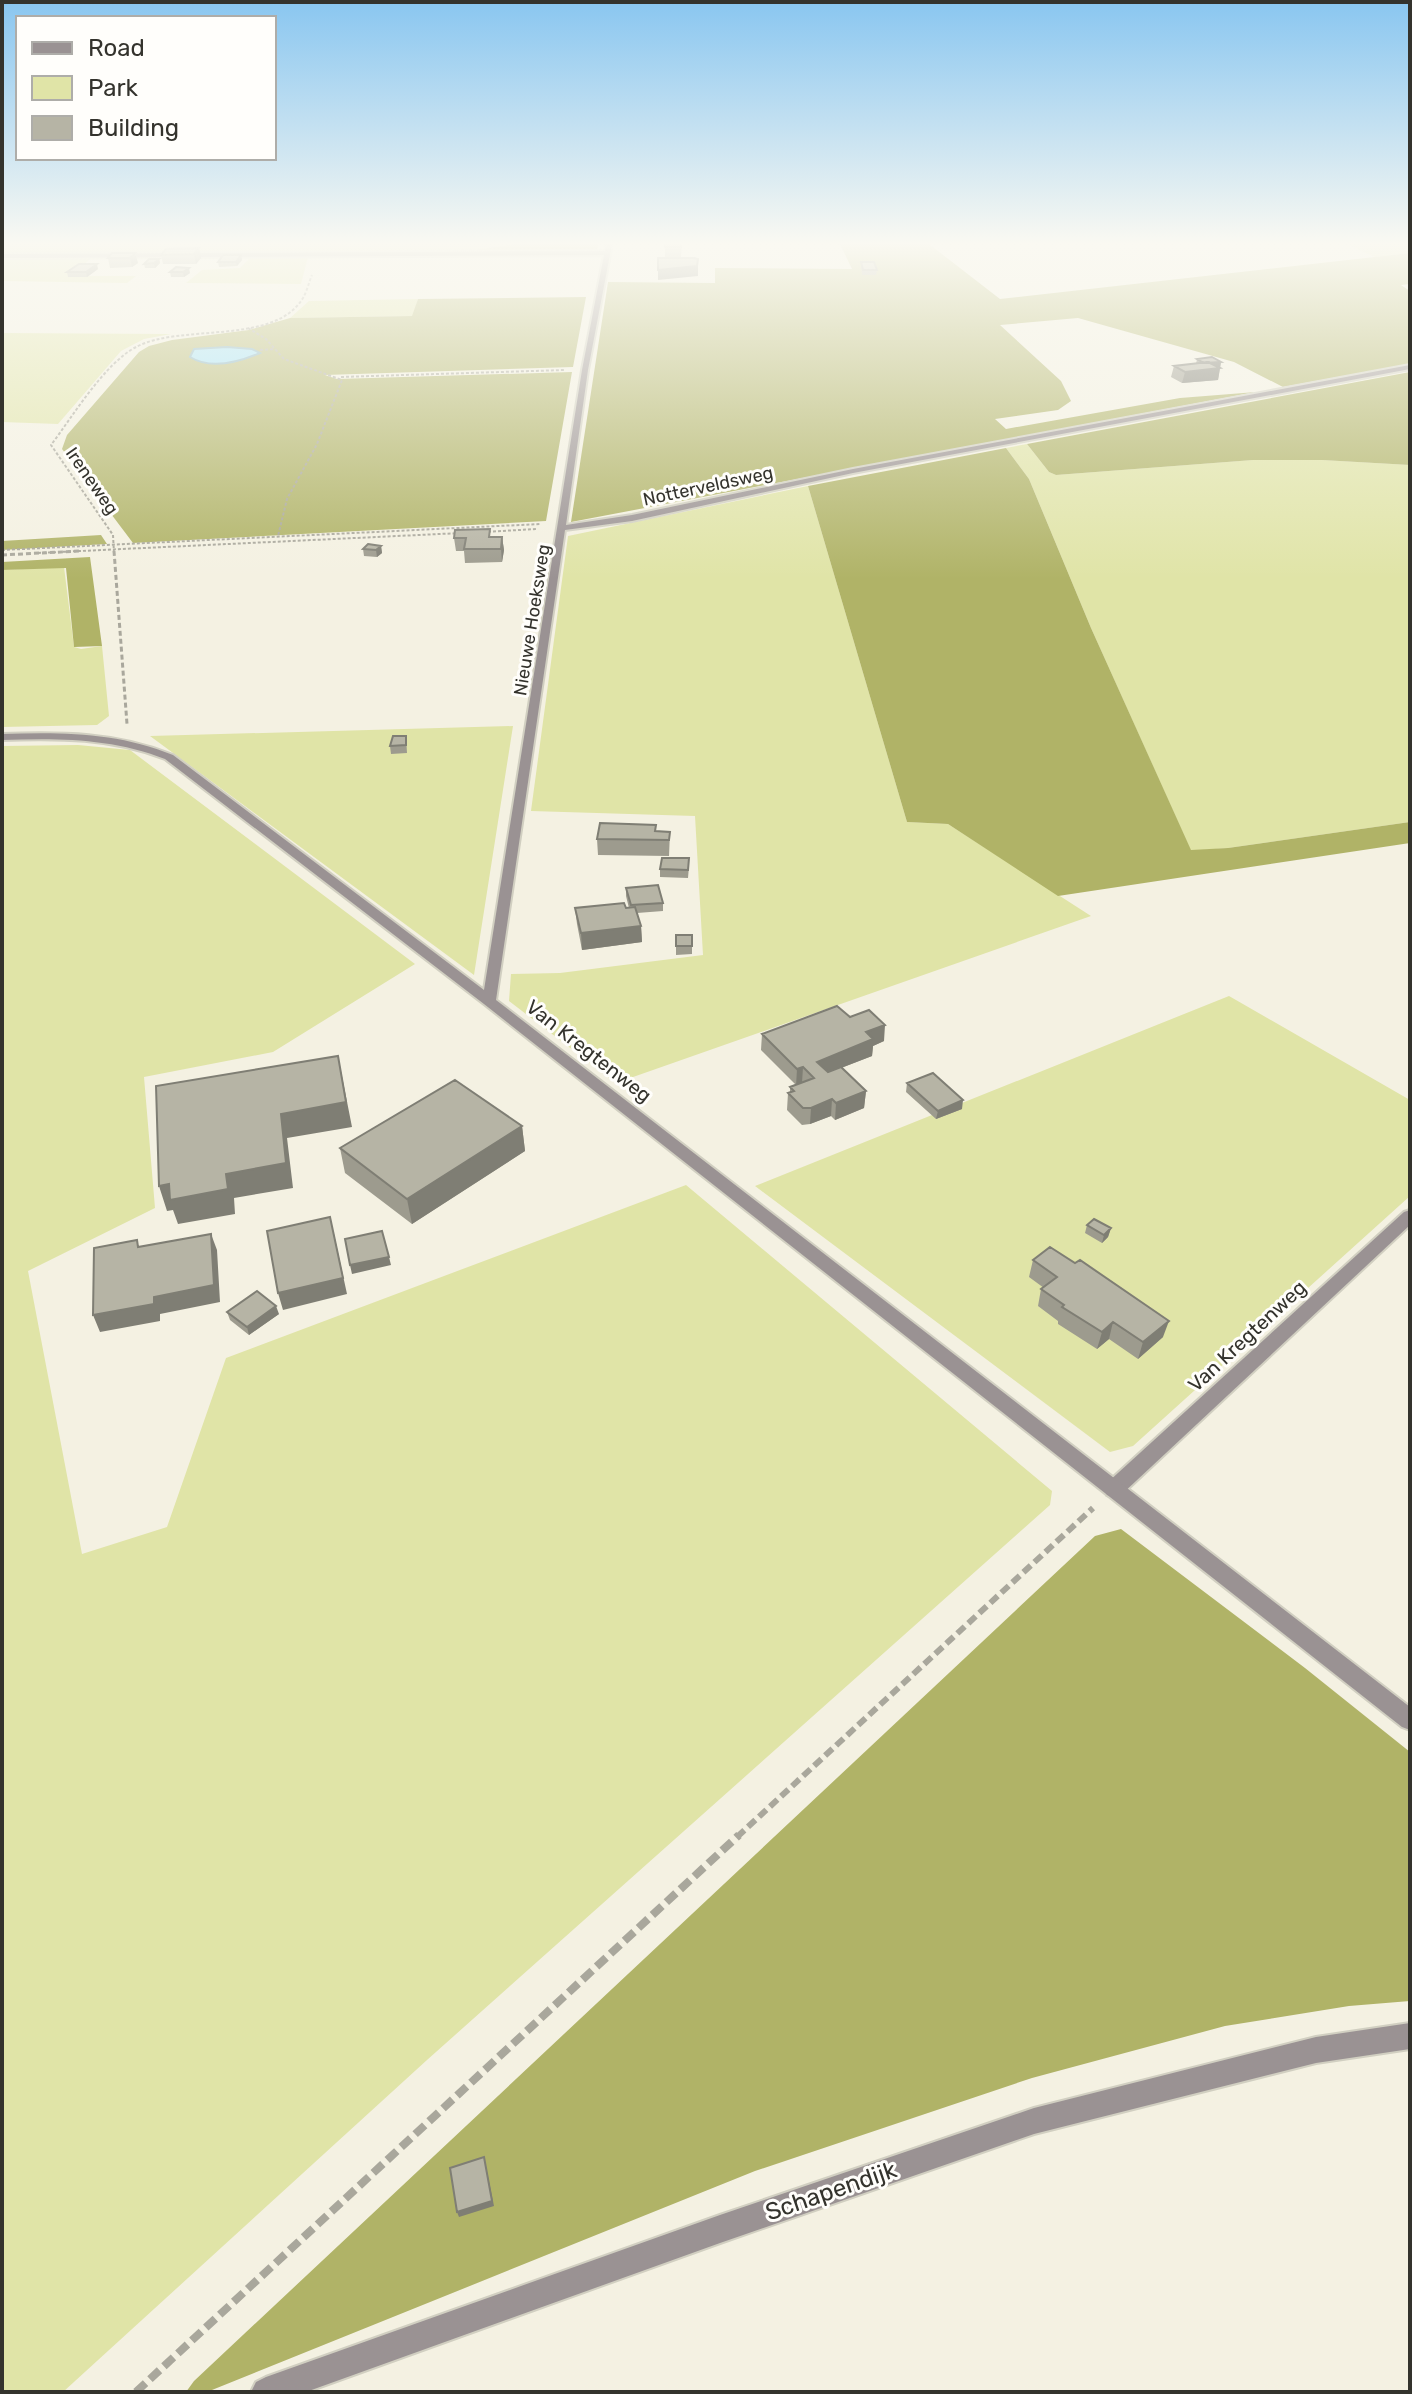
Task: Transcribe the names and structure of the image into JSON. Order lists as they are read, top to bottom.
{
  "streets": {
    "street": [
      "Notterveldsweg",
      "Nieuwe Hoeksweg",
      "Van Kregtenweg",
      "Schapendijk"
    ],
    "path": ["Ireneweg"]
  },
  "crossings": [
    ["Ireneweg", "Van Kregtenweg"],
    ["Notterveldsweg", "Nieuwe Hoeksweg"],
    ["Nieuwe Hoeksweg", "Van Kregtenweg"]
  ],
  "legend": ["Road", "Park", "Building"]
}
